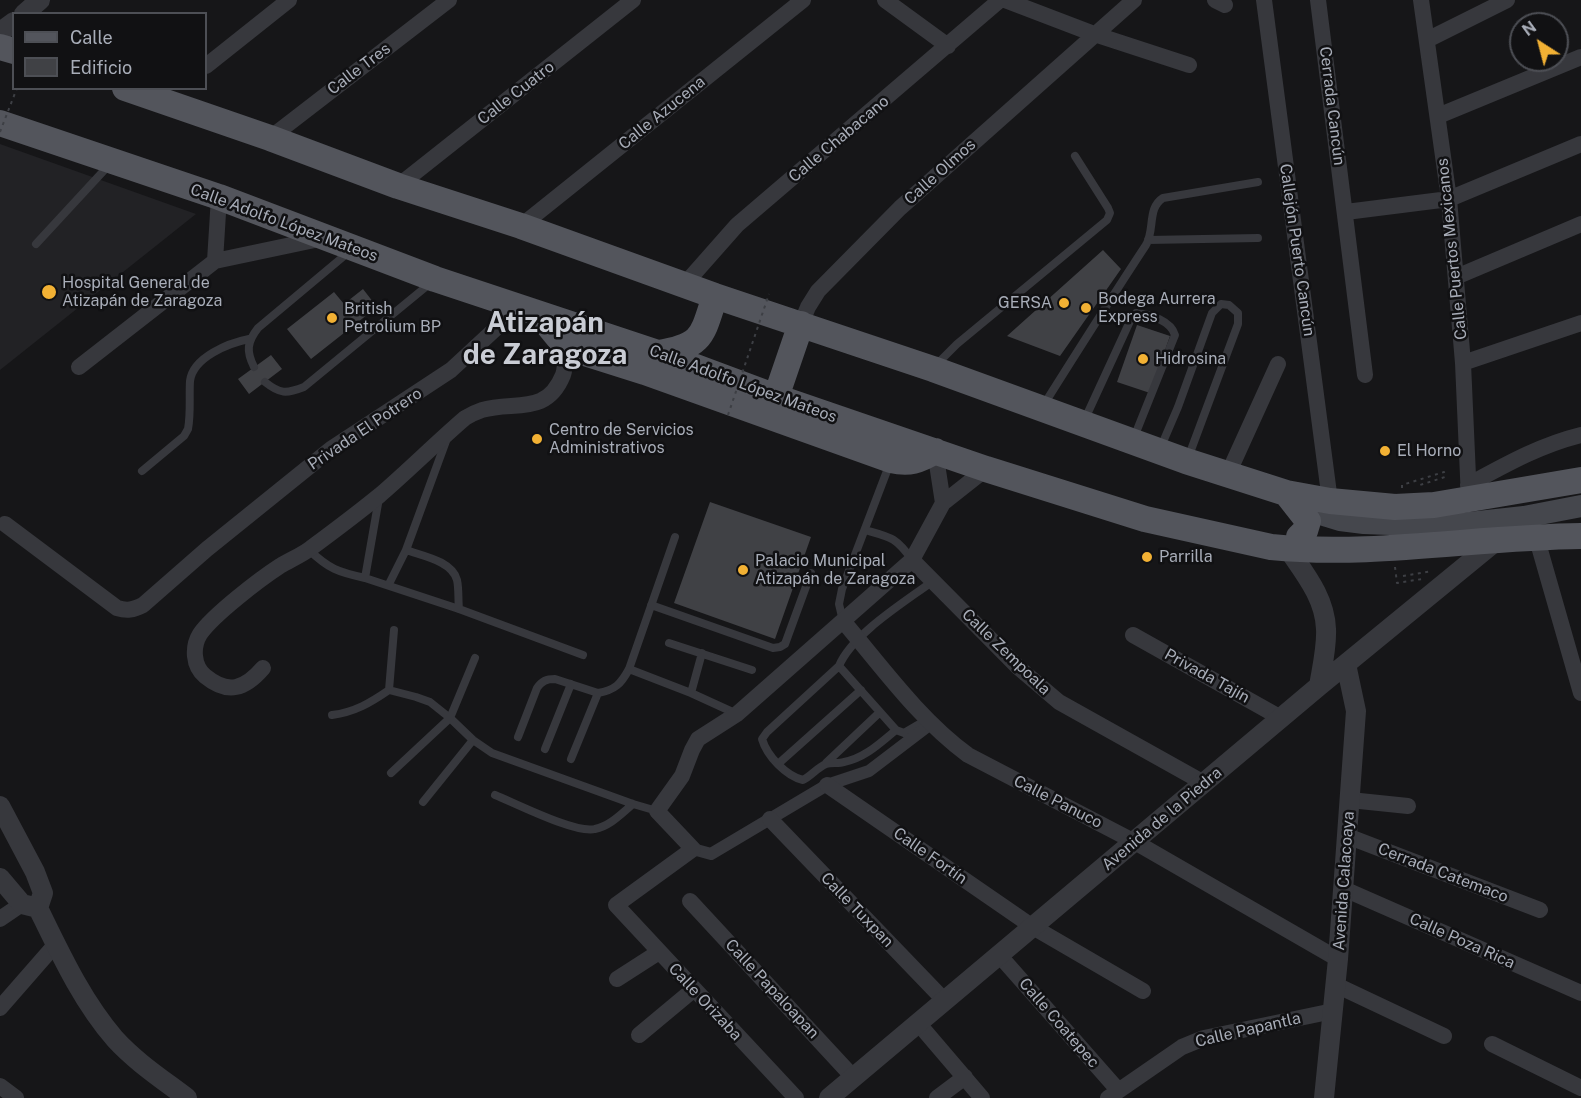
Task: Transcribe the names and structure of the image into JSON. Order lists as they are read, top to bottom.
{
  "streets": {
    "main road": ["Calle Adolfo López Mateos"],
    "street": [
      "Calle Tres",
      "Calle Cuatro",
      "Cerrada Cancún",
      "Calle Azucena",
      "Calle Chabacano",
      "Calle Olmos",
      "Calle Puertos Mexicanos",
      "Callejón Puerto Cancún",
      "Privada El Potrero",
      "Calle Zempoala",
      "Privada Tajín",
      "Calle Panuco",
      "Avenida de la Piedra",
      "Calle Fortín",
      "Cerrada Catemaco",
      "Avenida Calacoaya",
      "Calle Tuxpan",
      "Calle Poza Rica",
      "Calle Papaloapan",
      "Calle Orizaba",
      "Calle Coatepec",
      "Calle Papantla"
    ]
  },
  "crossings": [
    ["Calle Adolfo López Mateos", "Privada El Potrero"],
    ["Calle Zempoala", "Avenida de la Piedra"],
    ["Privada Tajín", "Avenida de la Piedra"],
    ["Calle Panuco", "Avenida de la Piedra"],
    ["Calle Panuco", "Avenida Calacoaya"],
    ["Avenida de la Piedra", "Calle Fortín"],
    ["Avenida de la Piedra", "Avenida Calacoaya"],
    ["Avenida de la Piedra", "Calle Tuxpan"],
    ["Avenida de la Piedra", "Calle Papaloapan"],
    ["Avenida de la Piedra", "Calle Coatepec"],
    ["Cerrada Catemaco", "Avenida Calacoaya"],
    ["Avenida Calacoaya", "Calle Poza Rica"],
    ["Avenida Calacoaya", "Calle Papantla"],
    ["Calle Coatepec", "Calle Papantla"]
  ],
  "districts": ["Atizapán de Zaragoza"],
  "places": [
    "Hospital General de Atizapán de Zaragoza",
    "GERSA",
    "Bodega Aurrera Express",
    "British Petrolium BP",
    "Hidrosina",
    "Centro de Servicios Administrativos",
    "El Horno",
    "Parrilla",
    "Palacio Municipal Atizapán de Zaragoza"
  ],
  "legend": ["Calle", "Edificio"],
  "north": "top left"
}
